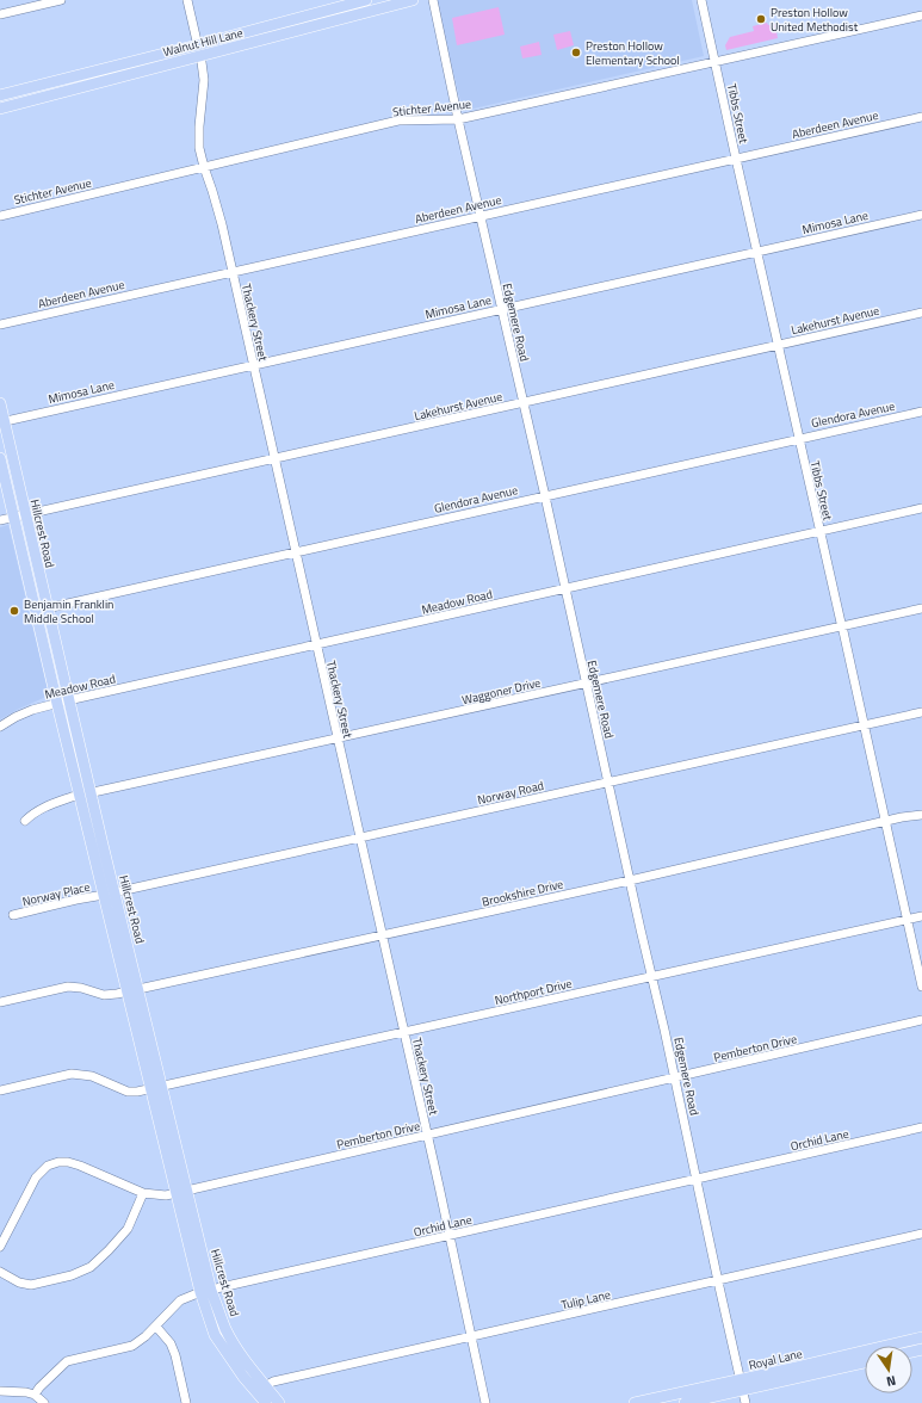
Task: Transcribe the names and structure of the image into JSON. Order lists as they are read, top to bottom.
{
  "streets": {
    "main road": ["Walnut Hill Lane", "Hillcrest Road", "Royal Lane"],
    "street": [
      "Stichter Avenue",
      "Tibbs Street",
      "Aberdeen Avenue",
      "Mimosa Lane",
      "Lakehurst Avenue",
      "Thackery Street",
      "Edgemere Road",
      "Glendora Avenue",
      "Meadow Road",
      "Waggoner Drive",
      "Norway Road",
      "Brookshire Drive",
      "Norway Place",
      "Northport Drive",
      "Pemberton Drive",
      "Orchid Lane",
      "Tulip Lane"
    ]
  },
  "crossings": [
    ["Walnut Hill Lane", "Thackery Street"],
    ["Stichter Avenue", "Tibbs Street"],
    ["Stichter Avenue", "Thackery Street"],
    ["Stichter Avenue", "Edgemere Road"],
    ["Tibbs Street", "Aberdeen Avenue"],
    ["Tibbs Street", "Mimosa Lane"],
    ["Tibbs Street", "Lakehurst Avenue"],
    ["Tibbs Street", "Glendora Avenue"],
    ["Tibbs Street", "Meadow Road"],
    ["Tibbs Street", "Waggoner Drive"],
    ["Tibbs Street", "Norway Road"],
    ["Tibbs Street", "Brookshire Drive"],
    ["Tibbs Street", "Northport Drive"],
    ["Aberdeen Avenue", "Thackery Street"],
    ["Aberdeen Avenue", "Edgemere Road"],
    ["Mimosa Lane", "Thackery Street"],
    ["Mimosa Lane", "Edgemere Road"],
    ["Mimosa Lane", "Hillcrest Road"],
    ["Lakehurst Avenue", "Thackery Street"],
    ["Lakehurst Avenue", "Edgemere Road"],
    ["Lakehurst Avenue", "Hillcrest Road"],
    ["Thackery Street", "Glendora Avenue"],
    ["Thackery Street", "Meadow Road"],
    ["Thackery Street", "Waggoner Drive"],
    ["Thackery Street", "Norway Road"],
    ["Thackery Street", "Brookshire Drive"],
    ["Thackery Street", "Northport Drive"],
    ["Thackery Street", "Pemberton Drive"],
    ["Thackery Street", "Orchid Lane"],
    ["Thackery Street", "Tulip Lane"],
    ["Edgemere Road", "Glendora Avenue"],
    ["Edgemere Road", "Meadow Road"],
    ["Edgemere Road", "Waggoner Drive"],
    ["Edgemere Road", "Norway Road"],
    ["Edgemere Road", "Brookshire Drive"],
    ["Edgemere Road", "Northport Drive"],
    ["Edgemere Road", "Pemberton Drive"],
    ["Edgemere Road", "Orchid Lane"],
    ["Edgemere Road", "Tulip Lane"],
    ["Edgemere Road", "Royal Lane"],
    ["Glendora Avenue", "Hillcrest Road"],
    ["Hillcrest Road", "Meadow Road"],
    ["Hillcrest Road", "Waggoner Drive"],
    ["Hillcrest Road", "Norway Road"],
    ["Hillcrest Road", "Brookshire Drive"],
    ["Hillcrest Road", "Norway Place"],
    ["Hillcrest Road", "Northport Drive"],
    ["Hillcrest Road", "Pemberton Drive"],
    ["Hillcrest Road", "Orchid Lane"],
    ["Hillcrest Road", "Tulip Lane"],
    ["Norway Road", "Norway Place"]
  ],
  "places": ["Preston Hollow United Methodist", "Preston Hollow Elementary School", "Benjamin Franklin Middle School"],
  "north": "bottom"
}
